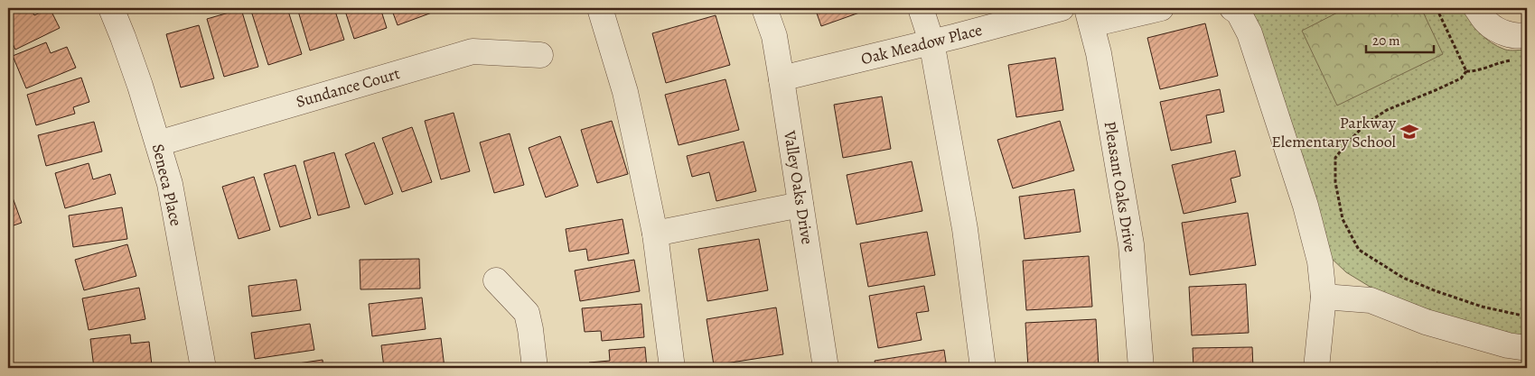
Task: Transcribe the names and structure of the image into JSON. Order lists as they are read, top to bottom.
{
  "streets": {
    "street": [
      "Oak Meadow Place",
      "Sundance Court",
      "Seneca Place",
      "Pleasant Oaks Drive",
      "Valley Oaks Drive"
    ]
  },
  "crossings": [
    ["Oak Meadow Place", "Valley Oaks Drive"],
    ["Sundance Court", "Seneca Place"]
  ],
  "places": {
    "school or university": ["Parkway Elementary School"]
  },
  "scale_bar": "20 m"
}
